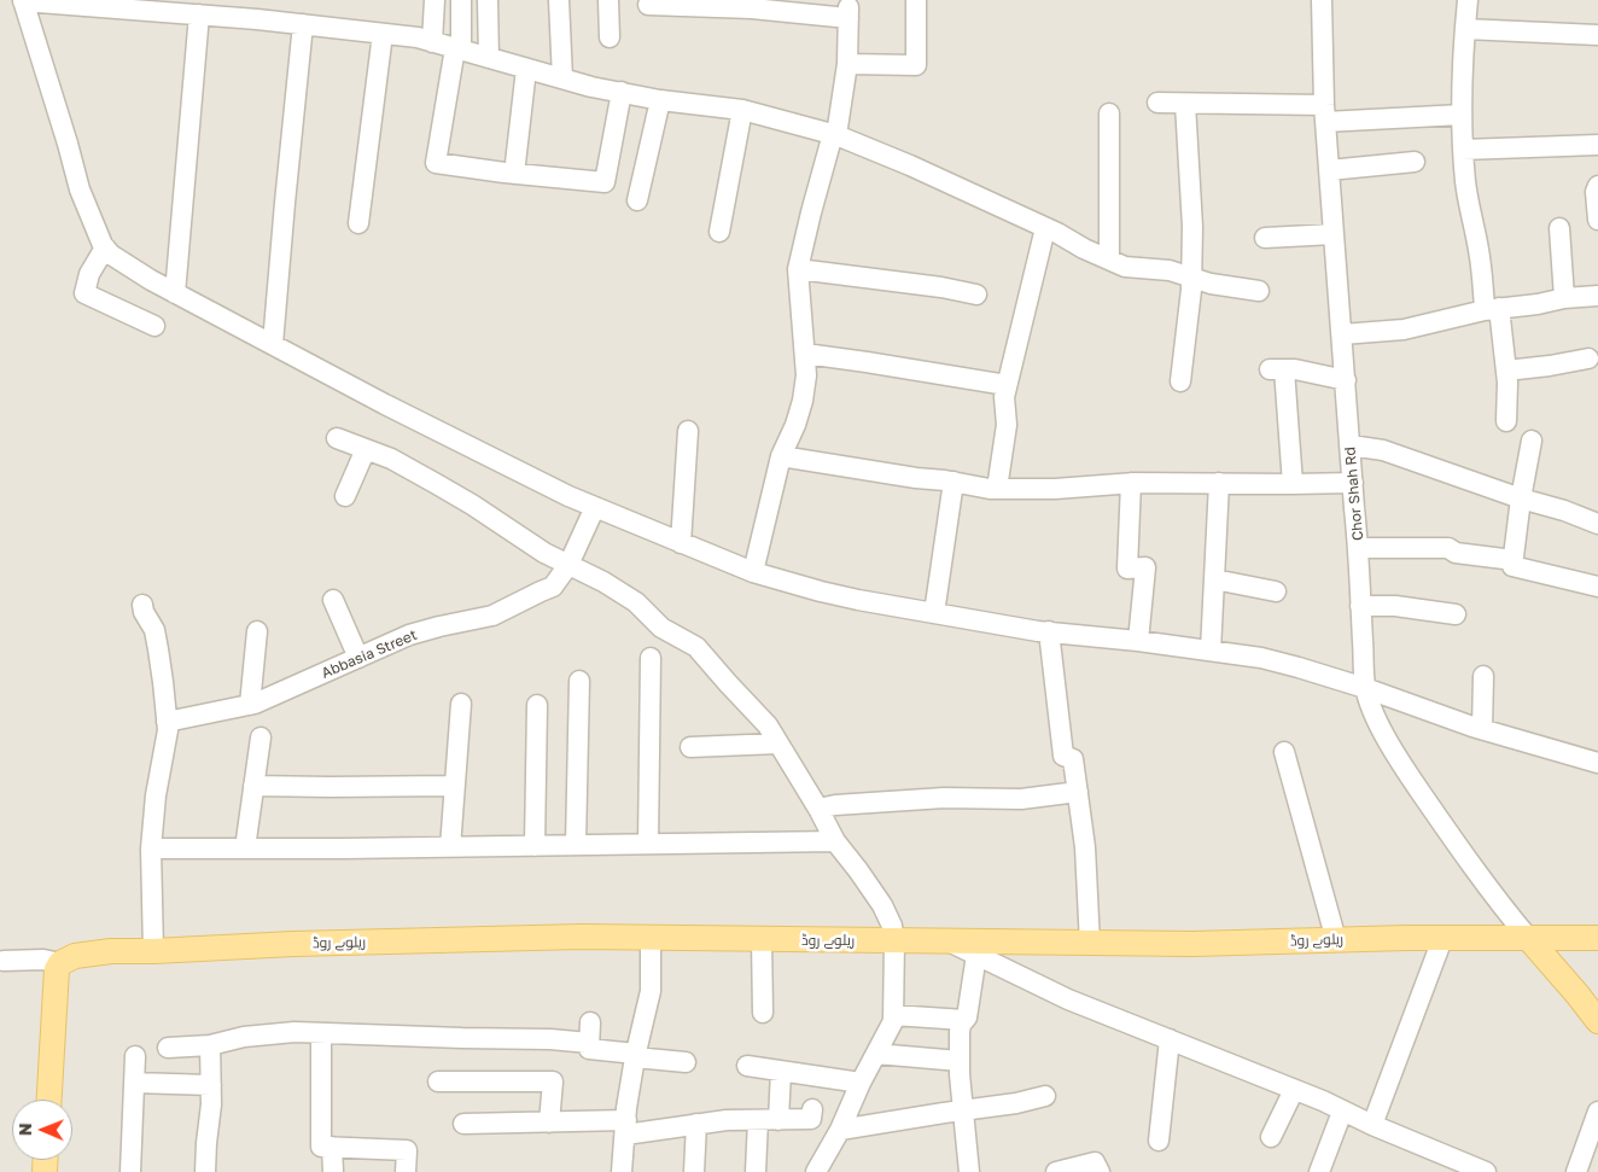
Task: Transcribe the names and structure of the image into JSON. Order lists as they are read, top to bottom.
{
  "streets": {
    "main road": ["ریلوے روڈ"],
    "street": ["Chor Shah Rd", "Abbasia Street"]
  },
  "crossings": [
    ["Chor Shah Rd", "ریلوے روڈ"]
  ],
  "north": "left"
}
